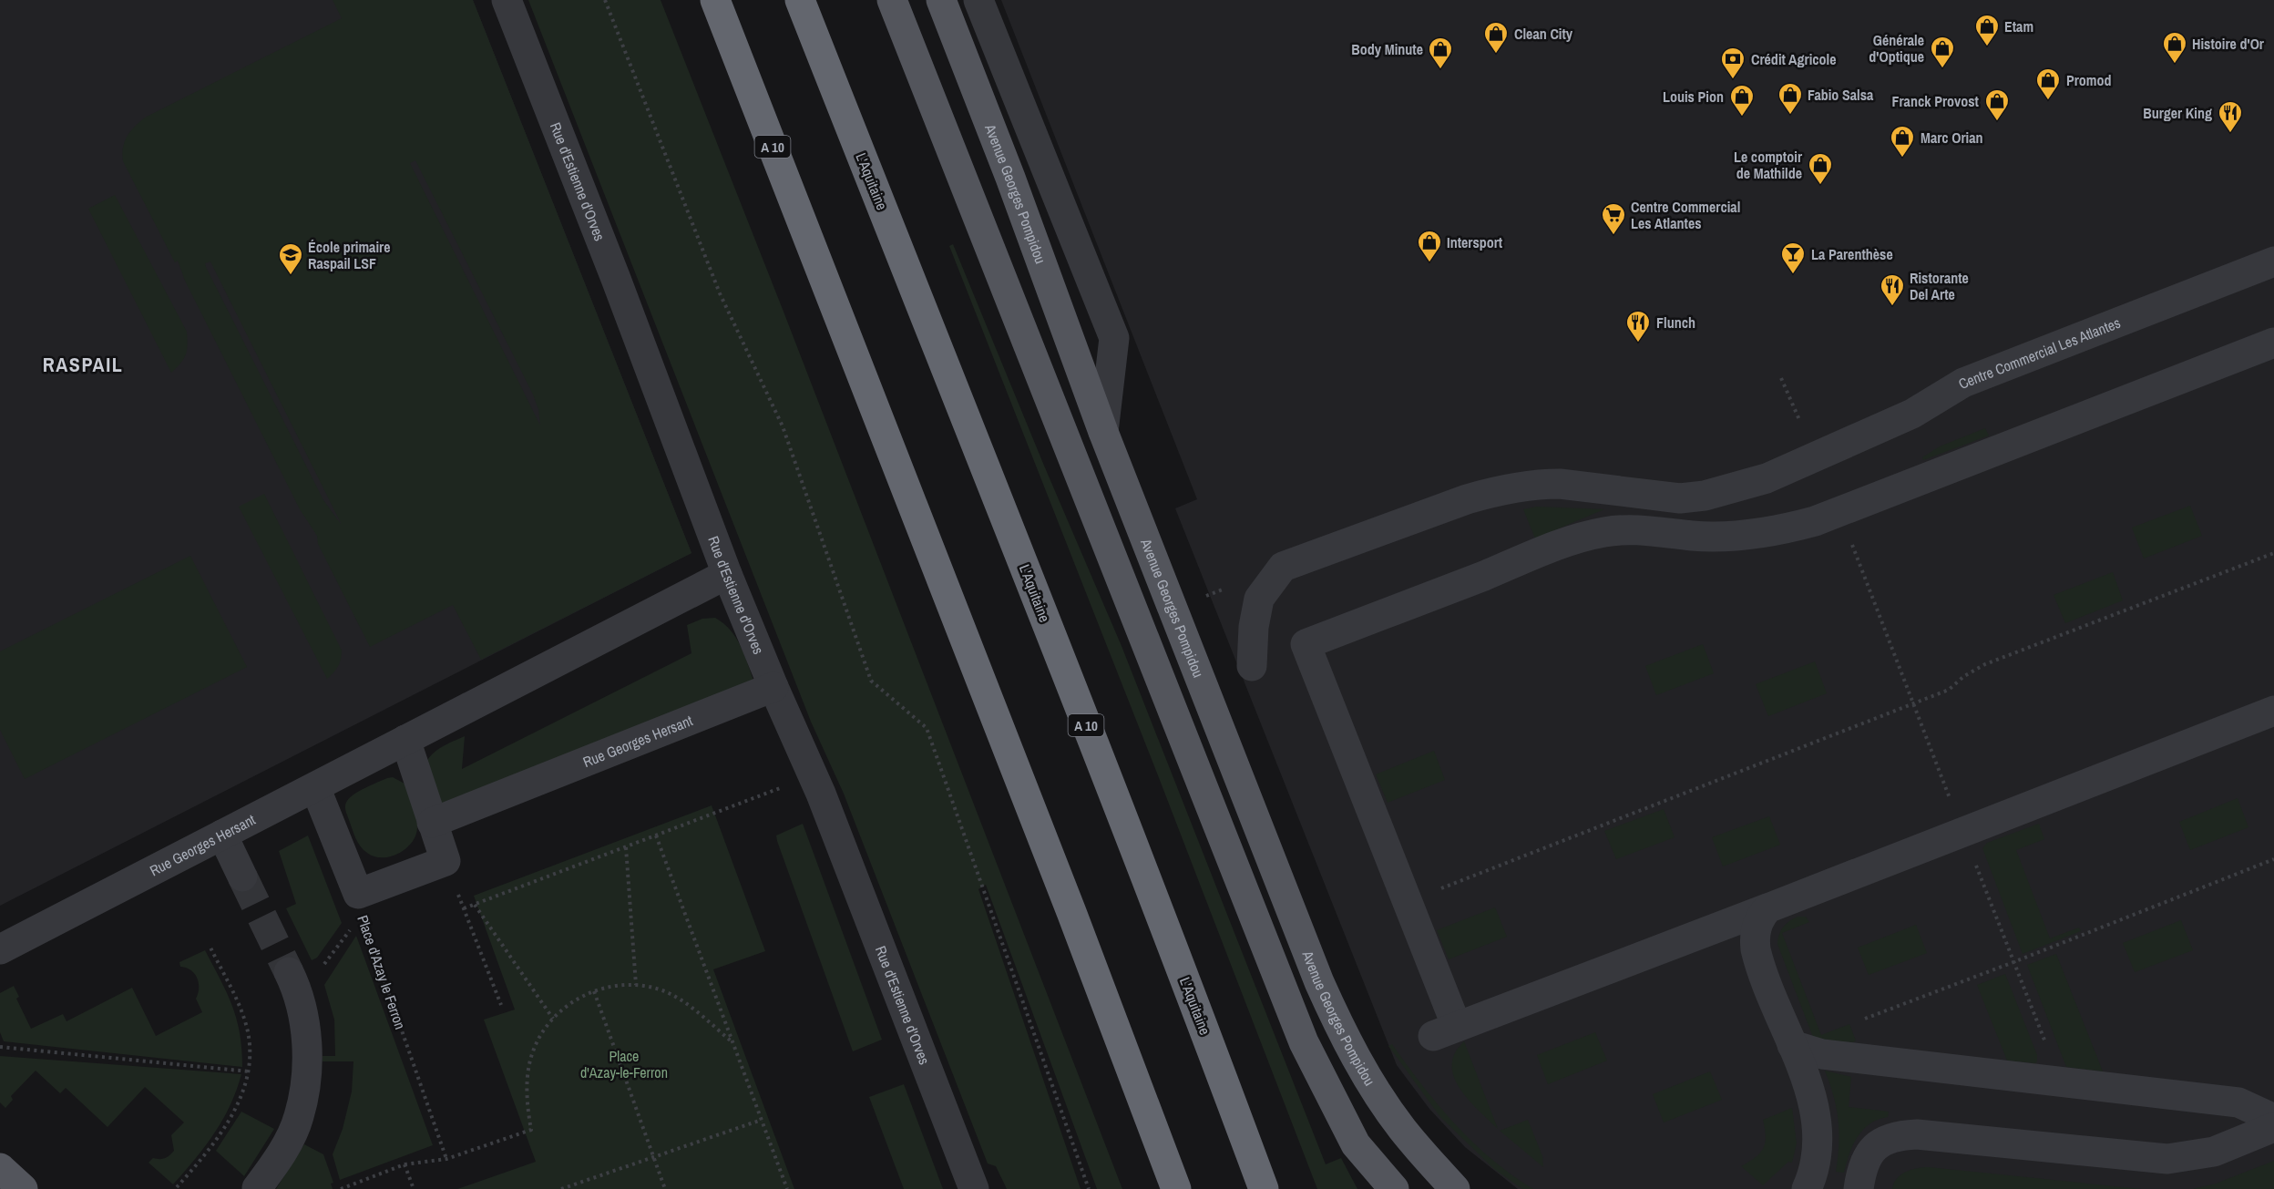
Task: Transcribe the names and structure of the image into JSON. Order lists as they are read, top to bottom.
{
  "streets": {
    "highway": ["A 10", "L'Aquitaine"],
    "main road": ["Avenue Georges Pompidou"],
    "street": [
      "Rue d'Estienne d'Orves",
      "Centre Commercial Les Atlantes",
      "Rue Georges Hersant",
      "Place d'Azay le Ferron"
    ]
  },
  "crossings": [
    ["Rue d'Estienne d'Orves", "Rue Georges Hersant"],
    ["Rue Georges Hersant", "Place d'Azay le Ferron"]
  ],
  "districts": ["RASPAIL"],
  "parks": ["Place d'Azay-le-Ferron"],
  "places": {
    "shop": [
      "Etam",
      "Clean City",
      "Histoire d'Or",
      "Générale d'Optique",
      "Body Minute",
      "Promod",
      "Fabio Salsa",
      "Louis Pion",
      "Franck Provost",
      "Marc Orian",
      "Le comptoir de Mathilde",
      "Intersport"
    ],
    "bank": ["Crédit Agricole"],
    "restaurant": ["Burger King", "Ristorante Del Arte", "Flunch"],
    "supermarket": ["Centre Commercial Les Atlantes"],
    "bar": ["La Parenthèse"],
    "school or university": ["École primaire Raspail LSF"]
  }
}
